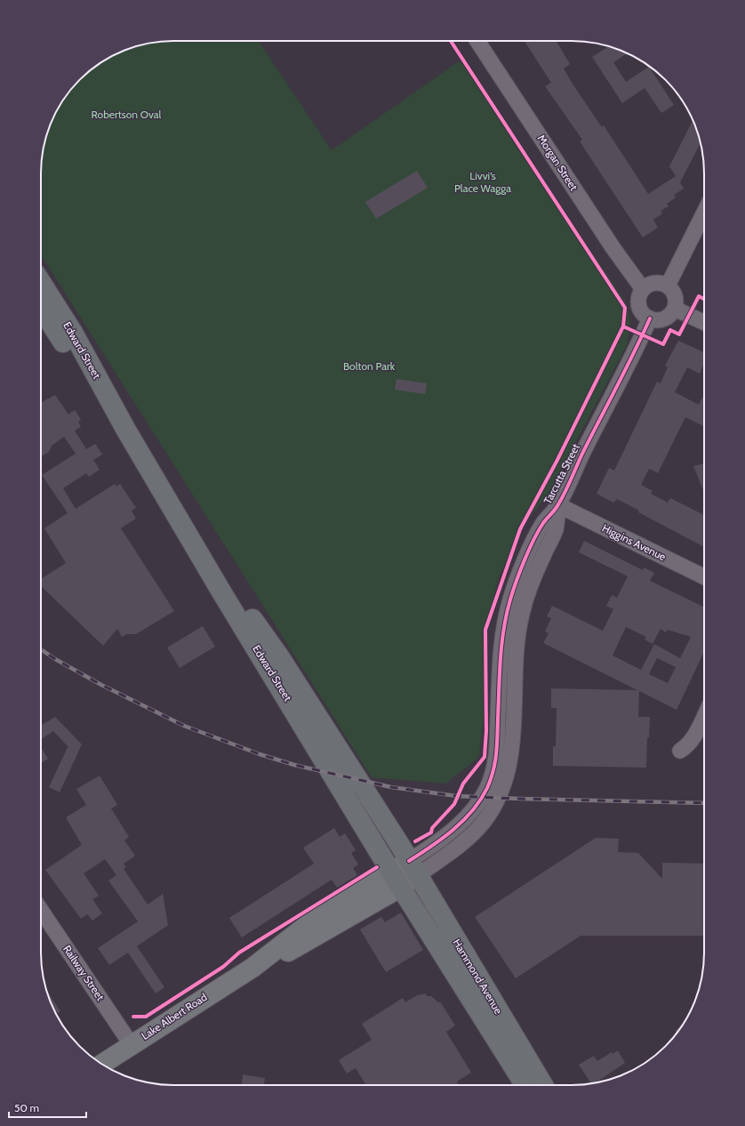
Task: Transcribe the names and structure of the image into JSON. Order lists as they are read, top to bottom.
{
  "streets": {
    "highway": ["Edward Street", "Hammond Avenue"],
    "main road": ["Lake Albert Road"],
    "street": [
      "Morgan Street",
      "Tarcutta Street",
      "Higgins Avenue",
      "Railway Street"
    ]
  },
  "crossings": [
    ["Morgan Street", "Tarcutta Street"],
    ["Edward Street", "Tarcutta Street"],
    ["Edward Street", "Hammond Avenue"],
    ["Edward Street", "Lake Albert Road"],
    ["Tarcutta Street", "Higgins Avenue"],
    ["Tarcutta Street", "Hammond Avenue"],
    ["Tarcutta Street", "Lake Albert Road"],
    ["Railway Street", "Lake Albert Road"],
    ["Hammond Avenue", "Lake Albert Road"]
  ],
  "parks": ["Robertson Oval", "Livvi’s Place Wagga", "Bolton Park"],
  "scale_bar": "50 m"
}
